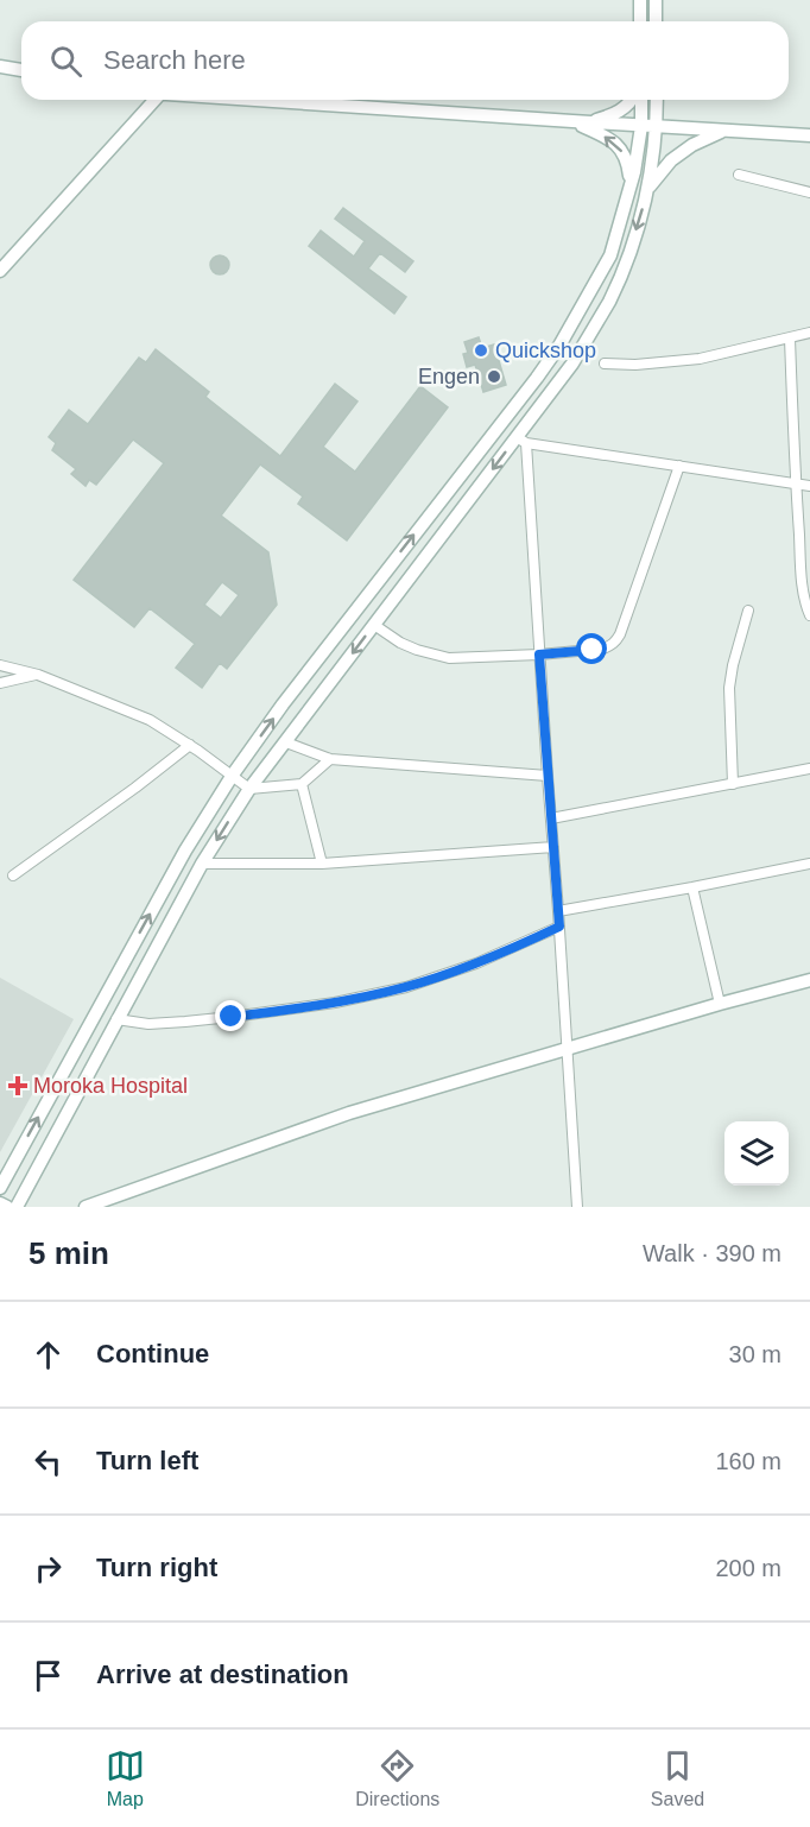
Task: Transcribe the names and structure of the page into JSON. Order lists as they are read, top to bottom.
{
  "places": {
    "other": ["Quickshop", "Engen"],
    "health": ["Moroka Hospital"]
  },
  "page": {
    "search": "Search here",
    "heading": ["5 min", "Walk · 390 m"],
    "list": [
      ["Continue", "30 m"],
      ["Turn left", "160 m"],
      ["Turn right", "200 m"],
      "Arrive at destination"
    ],
    "nav": ["Map", "Directions", "Saved"]
  }
}
